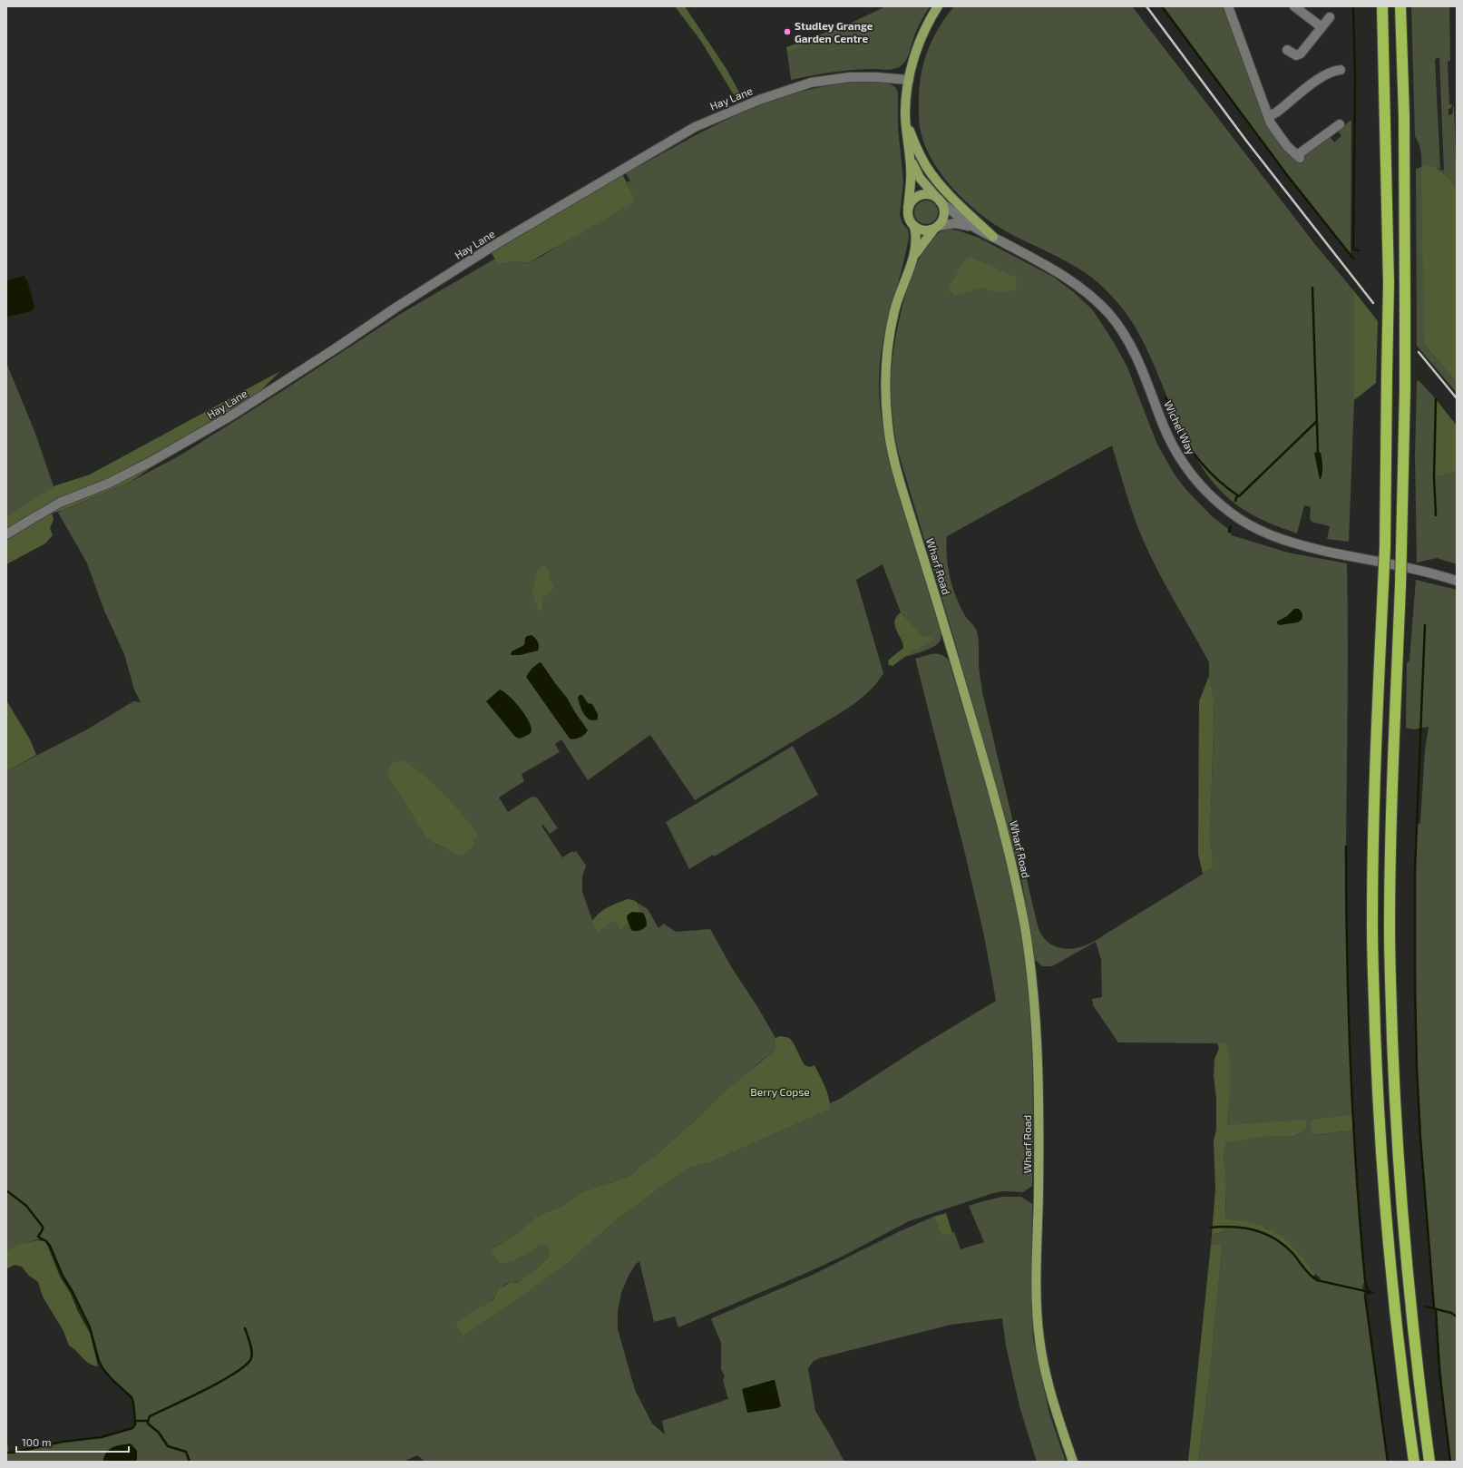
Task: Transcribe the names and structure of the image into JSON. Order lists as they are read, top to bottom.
{
  "streets": {
    "main road": ["Wharf Road"],
    "street": ["Hay Lane", "Wichel Way"]
  },
  "crossings": [
    ["Hay Lane", "Wharf Road"],
    ["Wichel Way", "Wharf Road"]
  ],
  "parks": ["Berry Copse"],
  "places": ["Studley Grange Garden Centre"],
  "scale_bar": "100 m"
}
